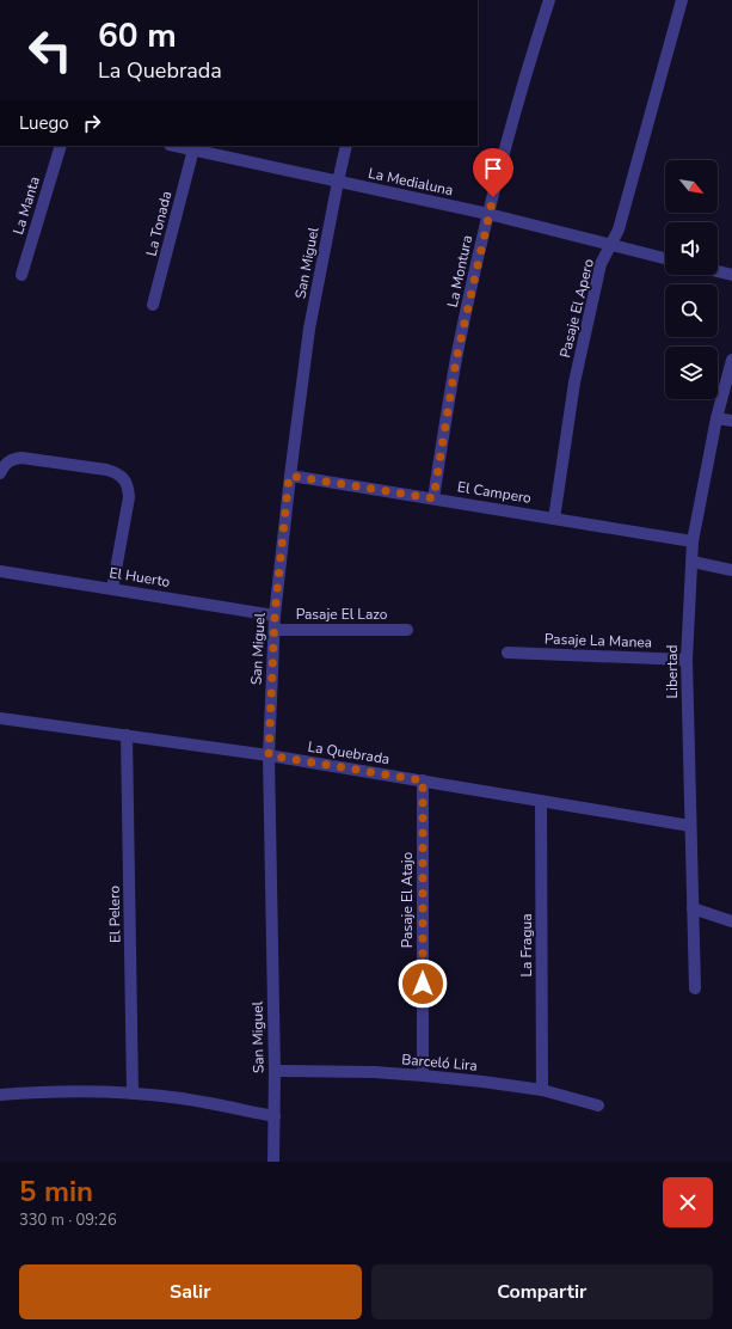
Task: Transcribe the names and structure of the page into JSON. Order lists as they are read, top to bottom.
{
  "streets": {
    "street": [
      "La Medialuna",
      "La Manta",
      "La Tonada",
      "San Miguel",
      "La Montura",
      "Pasaje El Apero",
      "El Campero",
      "El Huerto",
      "Pasaje El Lazo",
      "Pasaje La Manea",
      "Libertad",
      "La Quebrada",
      "Pasaje El Atajo",
      "El Pelero",
      "La Fragua",
      "Barceló Lira"
    ]
  },
  "crossings": [
    ["La Medialuna", "La Tonada"],
    ["La Medialuna", "San Miguel"],
    ["La Medialuna", "La Montura"],
    ["La Medialuna", "Pasaje El Apero"],
    ["San Miguel", "El Campero"],
    ["San Miguel", "El Huerto"],
    ["San Miguel", "Pasaje El Lazo"],
    ["San Miguel", "La Quebrada"],
    ["San Miguel", "Barceló Lira"],
    ["La Montura", "El Campero"],
    ["Pasaje El Apero", "El Campero"],
    ["El Campero", "Libertad"],
    ["Pasaje La Manea", "Libertad"],
    ["Libertad", "La Quebrada"],
    ["La Quebrada", "Pasaje El Atajo"],
    ["La Quebrada", "El Pelero"],
    ["La Quebrada", "La Fragua"],
    ["Pasaje El Atajo", "Barceló Lira"],
    ["La Fragua", "Barceló Lira"]
  ],
  "north": "bottom right",
  "page": {
    "turn": ["60 m", "La Quebrada"],
    "then": "Luego",
    "heading": ["5 min", "330 m · 09:26"],
    "buttons": ["Salir", "Compartir"]
  }
}
